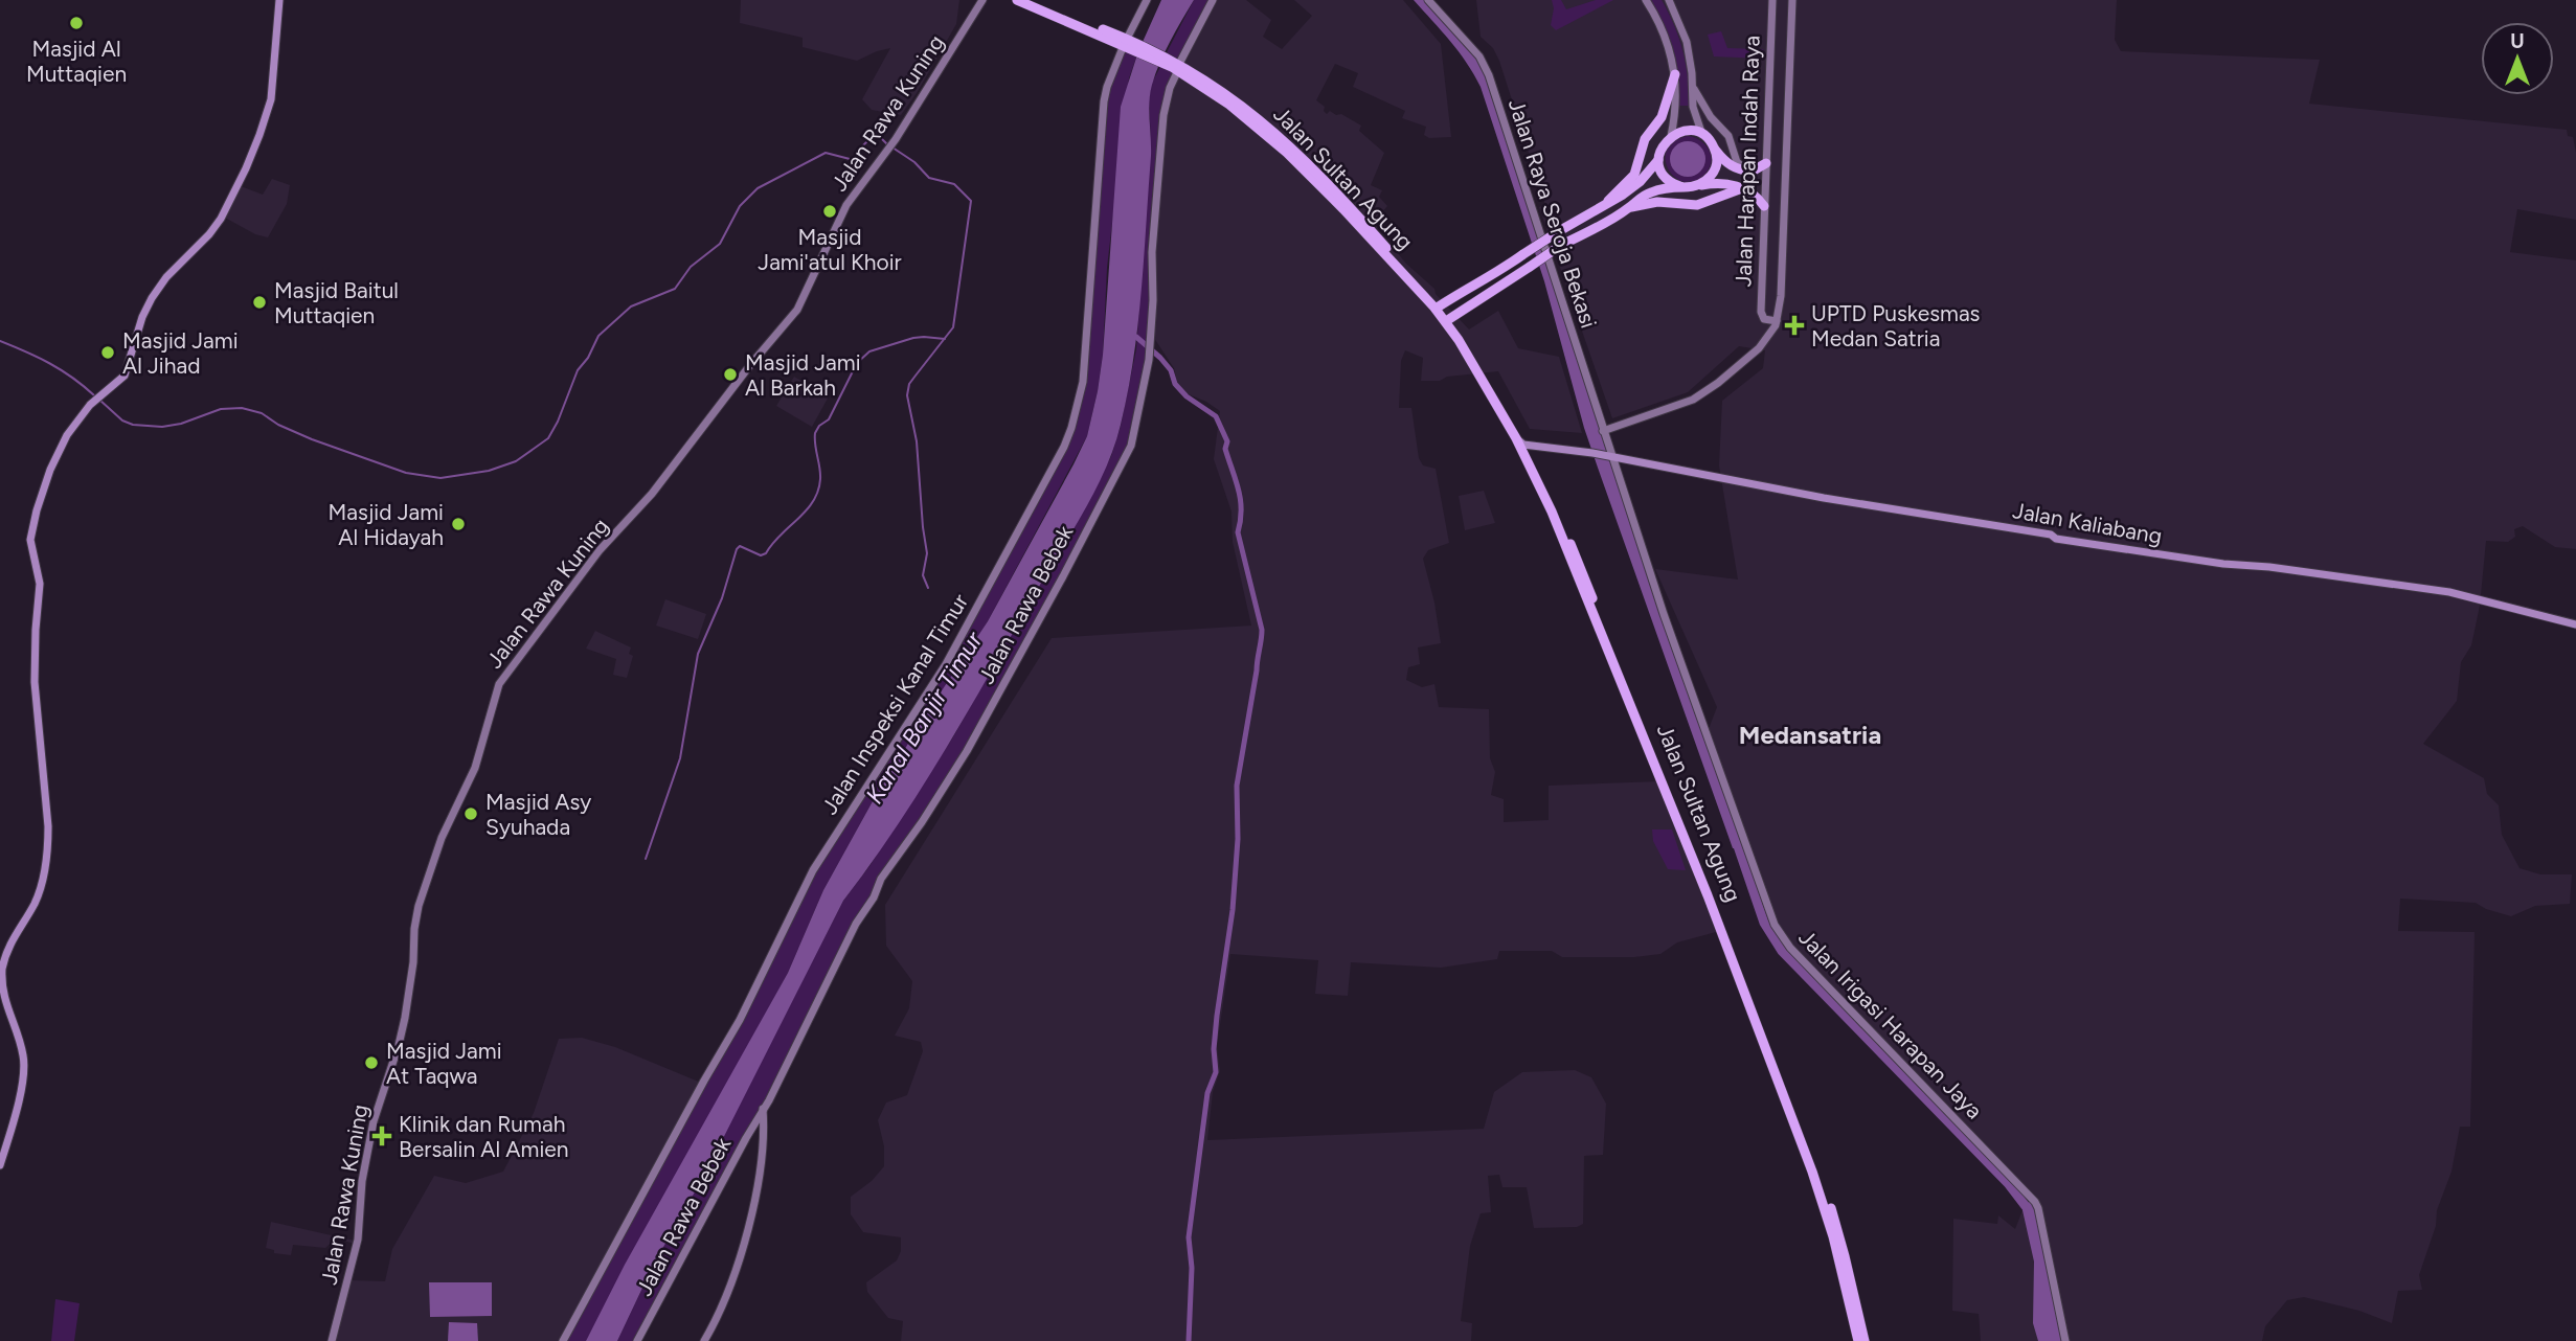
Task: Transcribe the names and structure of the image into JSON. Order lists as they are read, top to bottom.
{
  "streets": {
    "highway": ["Jalan Sultan Agung"],
    "main road": ["Jalan Kaliabang"],
    "street": [
      "Jalan Rawa Kuning",
      "Jalan Harapan Indah Raya",
      "Jalan Raya Seroja Bekasi",
      "Jalan Rawa Bebek",
      "Jalan Inspeksi Kanal Timur",
      "Jalan Irigasi Harapan Jaya"
    ]
  },
  "crossings": [
    ["Jalan Sultan Agung", "Jalan Kaliabang"],
    ["Jalan Sultan Agung", "Jalan Rawa Bebek"],
    ["Jalan Raya Seroja Bekasi", "Jalan Kaliabang"],
    ["Jalan Raya Seroja Bekasi", "Jalan Irigasi Harapan Jaya"],
    ["Jalan Kaliabang", "Jalan Irigasi Harapan Jaya"]
  ],
  "districts": ["Medansatria"],
  "water": ["Kanal Banjir Timur"],
  "places": {
    "other": [
      "Masjid Al Muttaqien",
      "Masjid Jami'atul Khoir",
      "Masjid Baitul Muttaqien",
      "Masjid Jami Al Jihad",
      "Masjid Jami Al Barkah",
      "Masjid Jami Al Hidayah",
      "Masjid Asy Syuhada",
      "Masjid Jami At Taqwa"
    ],
    "health": ["UPTD Puskesmas Medan Satria", "Klinik dan Rumah Bersalin Al Amien"]
  },
  "north": "top"
}
